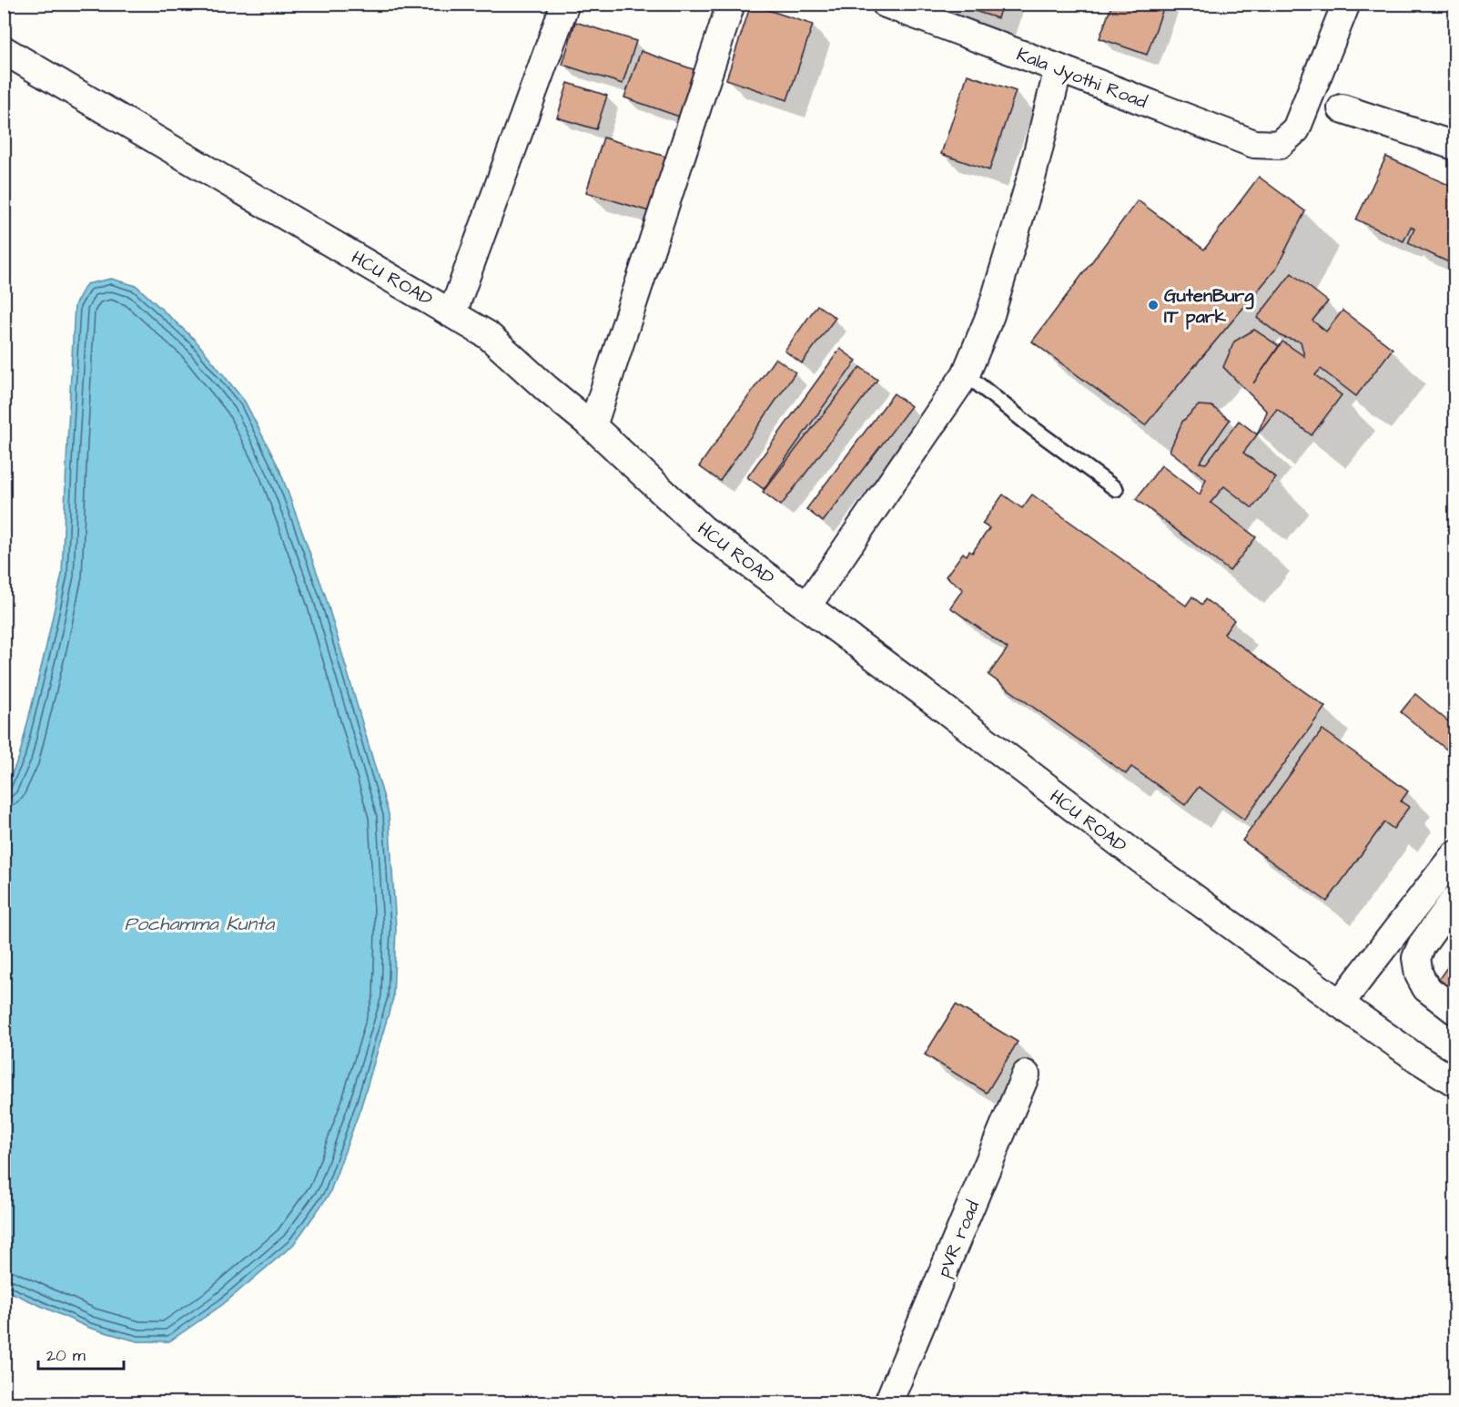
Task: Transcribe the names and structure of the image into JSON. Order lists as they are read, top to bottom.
{
  "streets": {
    "street": ["Kala Jyothi Road", "HCU ROAD", "pVR road"]
  },
  "water": ["Pochamma Kunta"],
  "places": ["GutenBurg IT park"],
  "scale_bar": "20 m"
}
